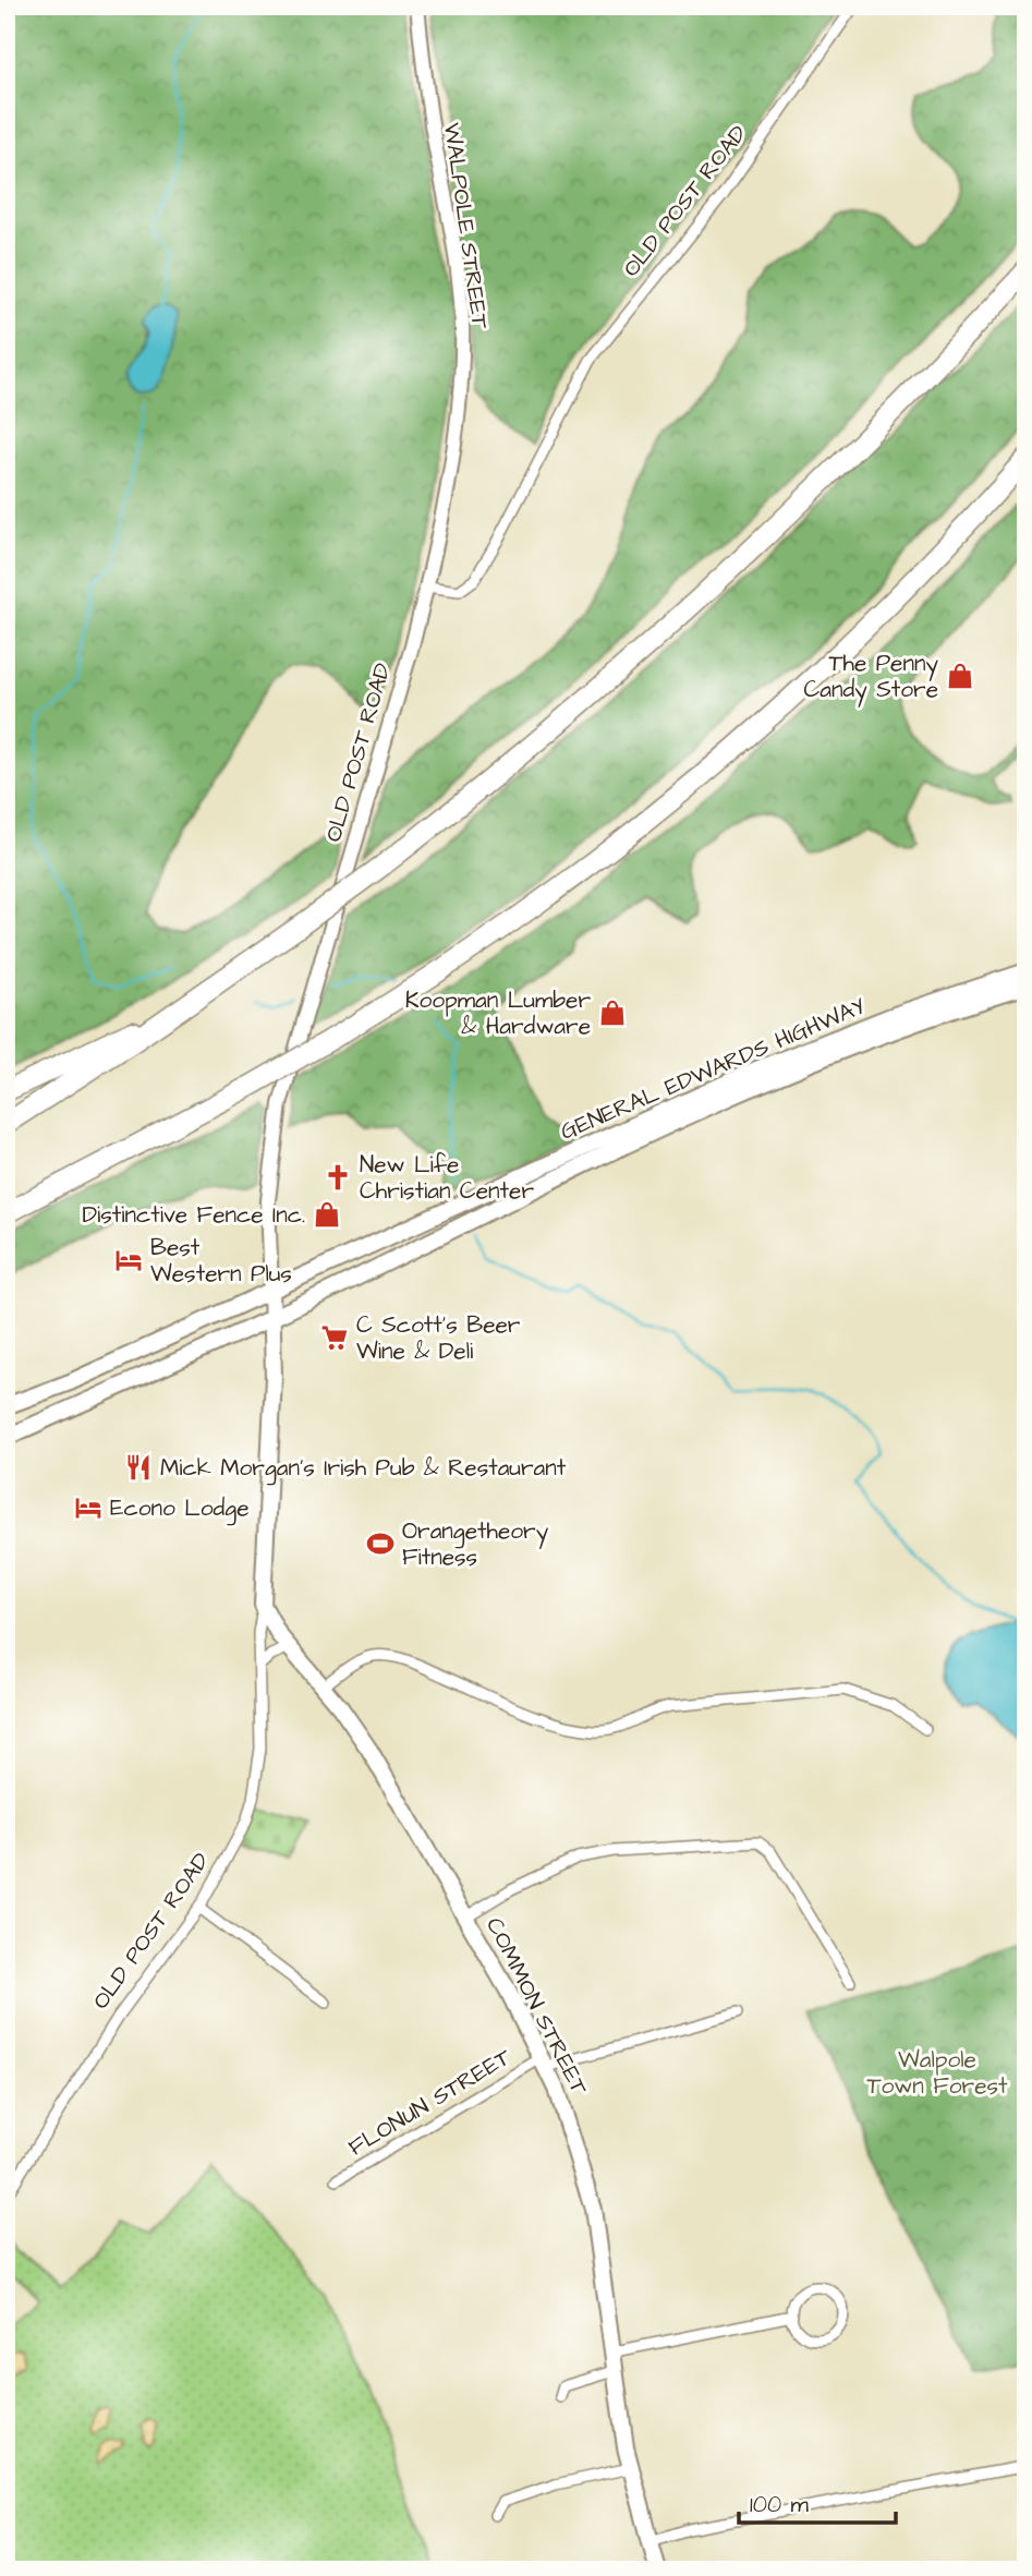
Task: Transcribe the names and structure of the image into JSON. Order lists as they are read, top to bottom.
{
  "streets": {
    "main road": [
      "OLD POST ROAD",
      "WALPOLE STREET",
      "GENERAL EDWARDS HIGHWAY",
      "COMMON STREET"
    ],
    "street": ["FLONUN STREET"]
  },
  "crossings": [
    ["OLD POST ROAD", "WALPOLE STREET"],
    ["OLD POST ROAD", "GENERAL EDWARDS HIGHWAY"],
    ["OLD POST ROAD", "COMMON STREET"],
    ["COMMON STREET", "FLONUN STREET"]
  ],
  "parks": ["Walpole Town Forest"],
  "places": {
    "shop": ["The Penny Candy Store", "Koopman Lumber & Hardware", "Distinctive Fence Inc."],
    "church": ["New Life Christian Center"],
    "hotel": ["Best Western Plus", "Econo Lodge"],
    "supermarket": ["C Scott's Beer Wine & Deli"],
    "restaurant": ["Mick Morgan's Irish Pub & Restaurant"],
    "sports": ["Orangetheory Fitness"]
  },
  "scale_bar": "100 m"
}
